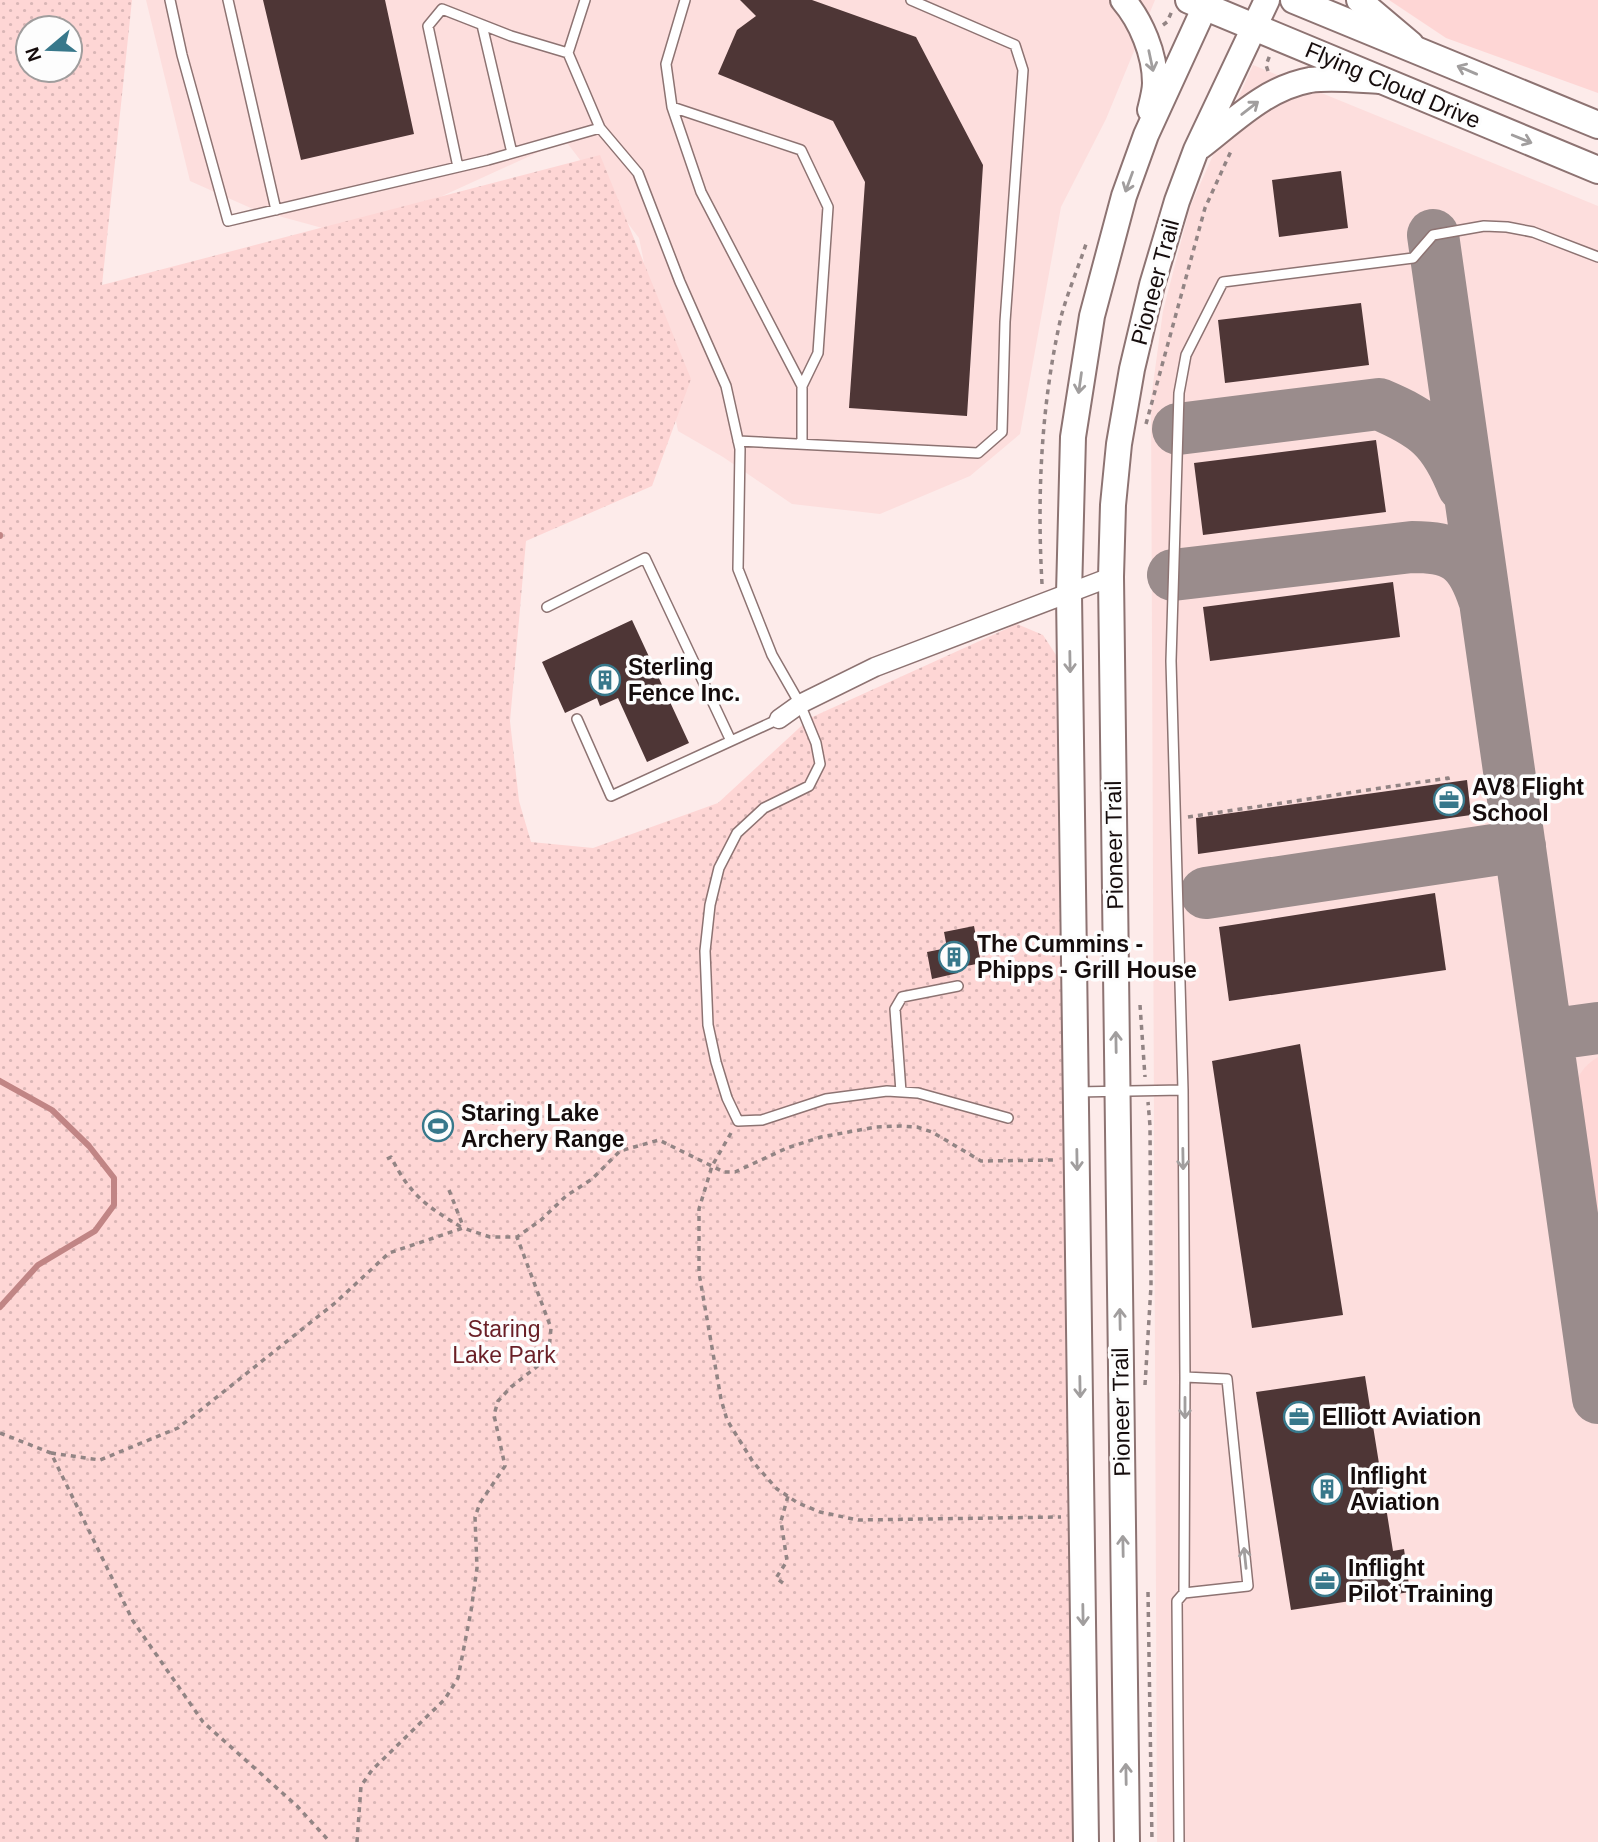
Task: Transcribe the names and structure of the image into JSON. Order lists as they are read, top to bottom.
{
  "streets": {
    "main road": ["Flying Cloud Drive", "Pioneer Trail"]
  },
  "crossings": [
    ["Flying Cloud Drive", "Pioneer Trail"]
  ],
  "parks": ["Staring Lake Park"],
  "places": {
    "building": ["Sterling Fence Inc.", "The Cummins - Phipps - Grill House", "Inflight Aviation"],
    "office": ["AV8 Flight School", "Elliott Aviation", "Inflight Pilot Training"],
    "sports": ["Staring Lake Archery Range"]
  },
  "north": "left"
}
